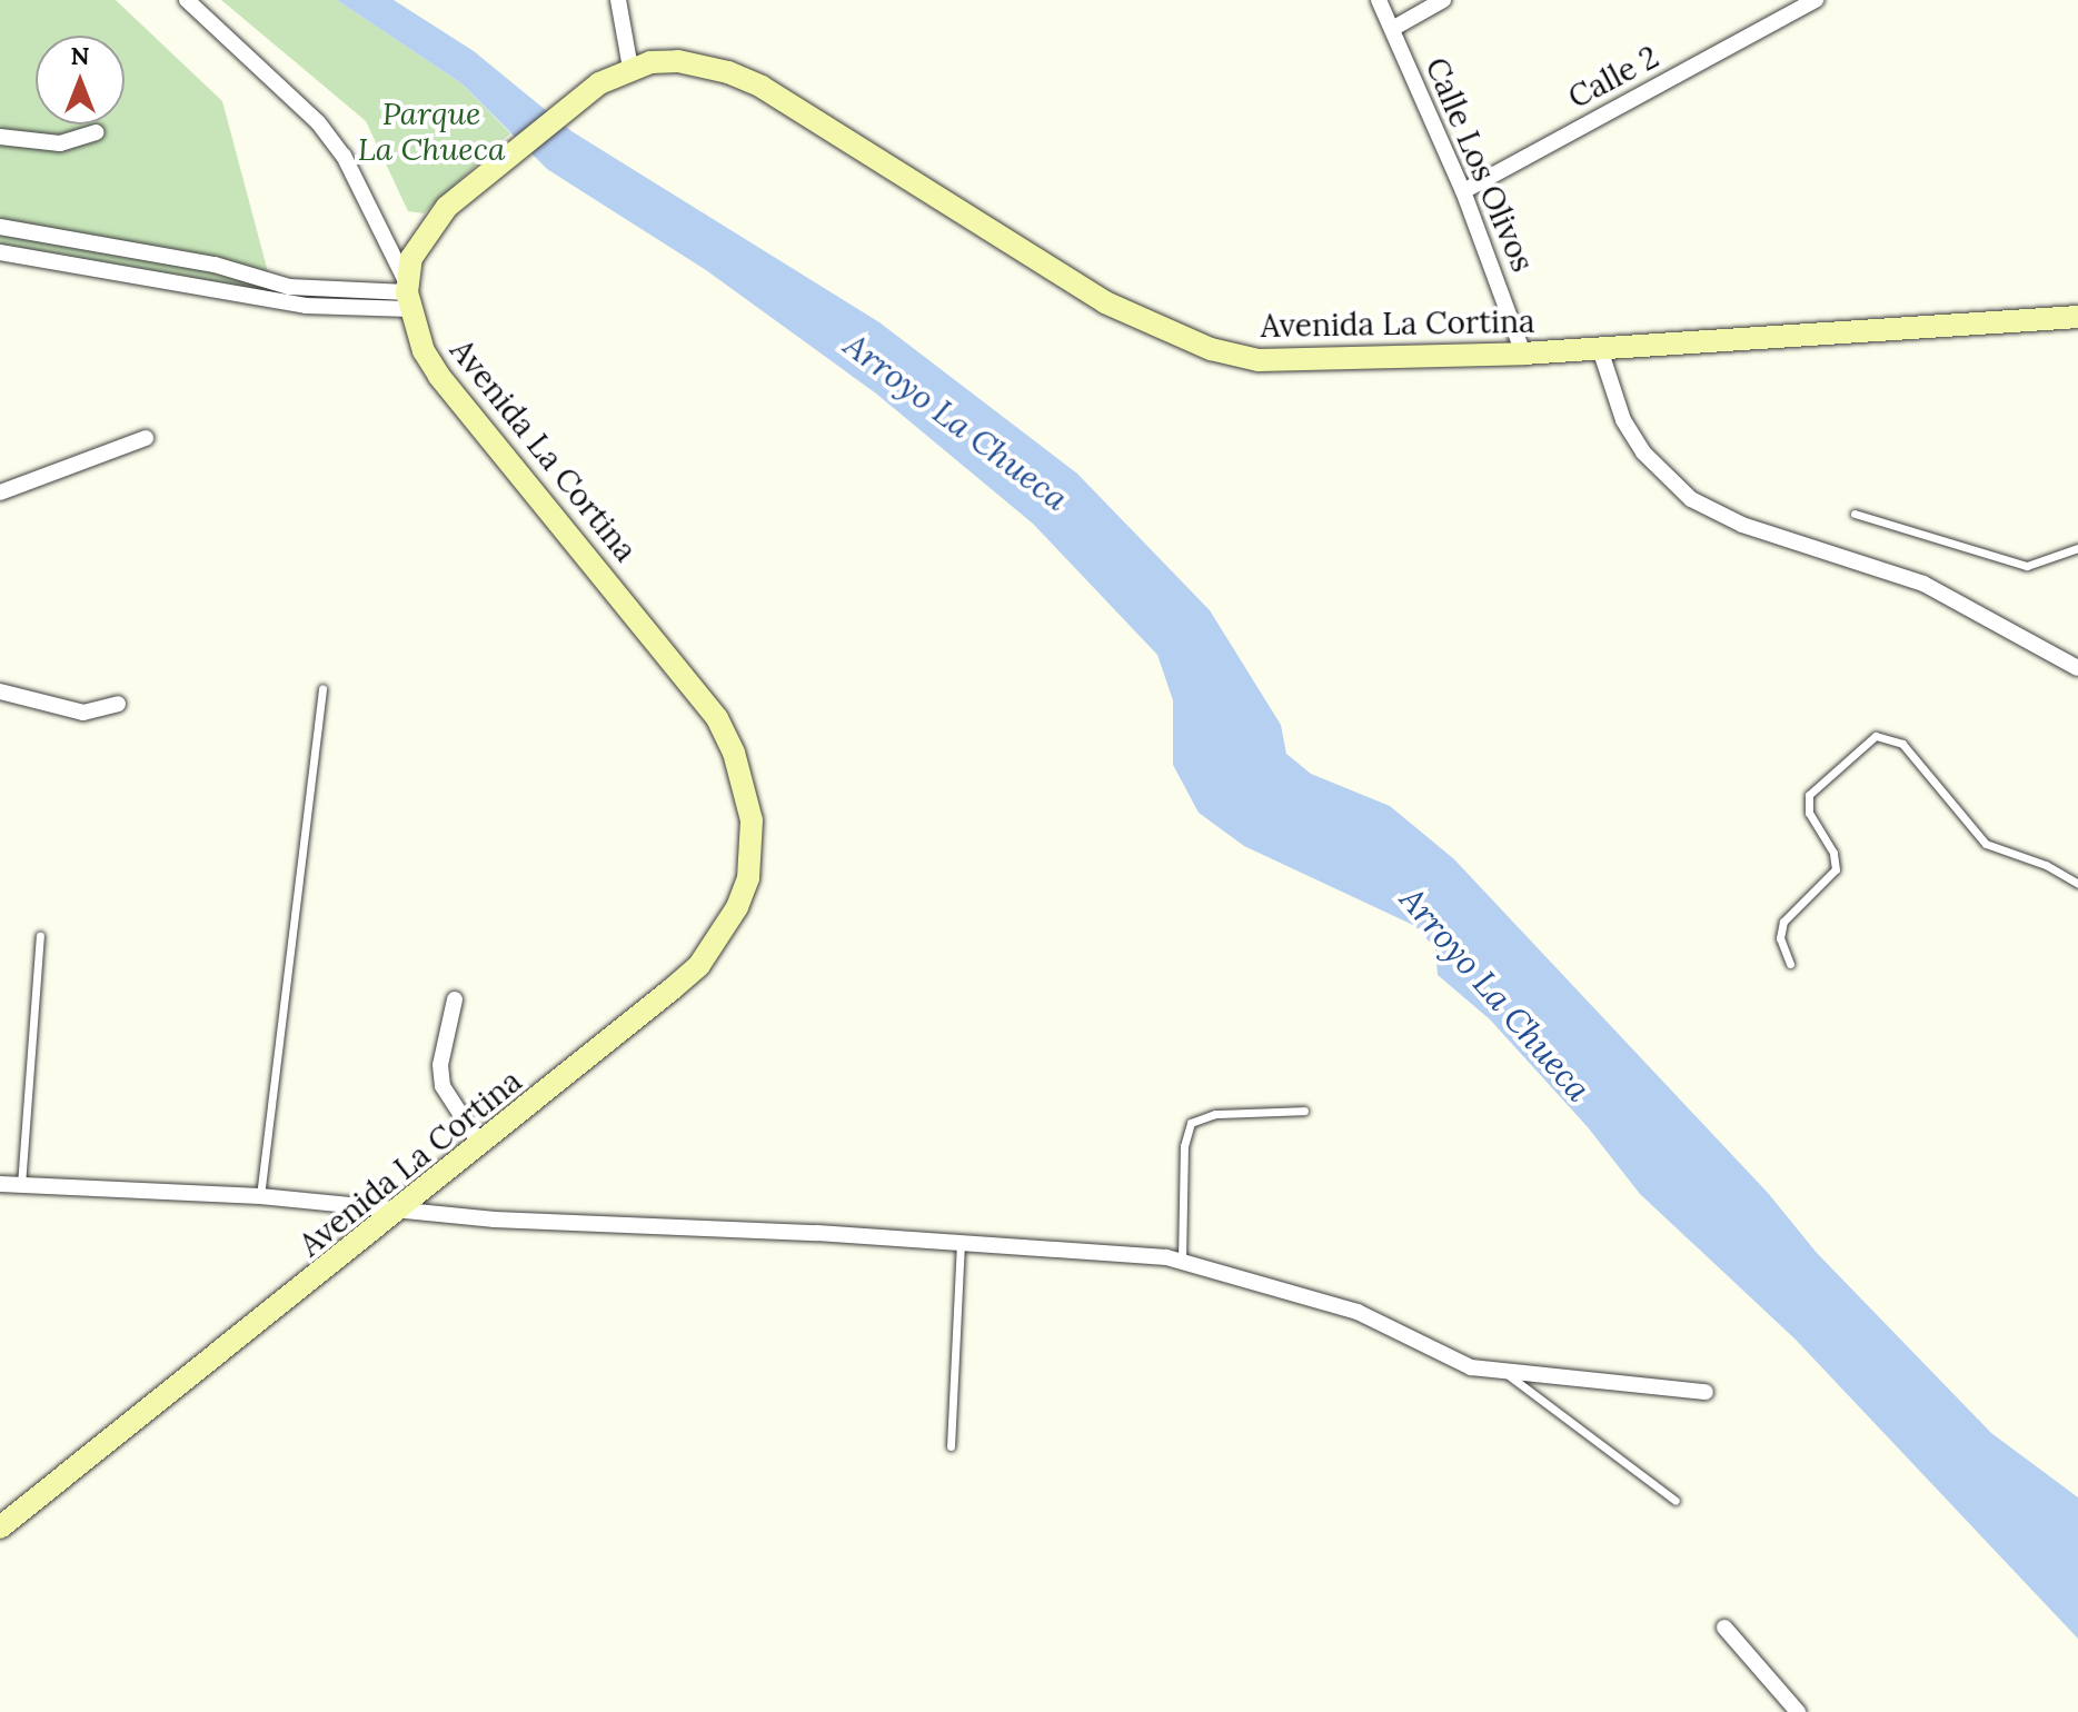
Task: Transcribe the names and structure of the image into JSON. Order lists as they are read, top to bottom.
{
  "streets": {
    "main road": ["Avenida La Cortina"],
    "street": ["Calle 2", "Calle Los Olivos"]
  },
  "crossings": [
    ["Calle 2", "Calle Los Olivos"],
    ["Calle Los Olivos", "Avenida La Cortina"]
  ],
  "water": ["Arroyo La Chueca"],
  "parks": ["Parque La Chueca"],
  "north": "top"
}
